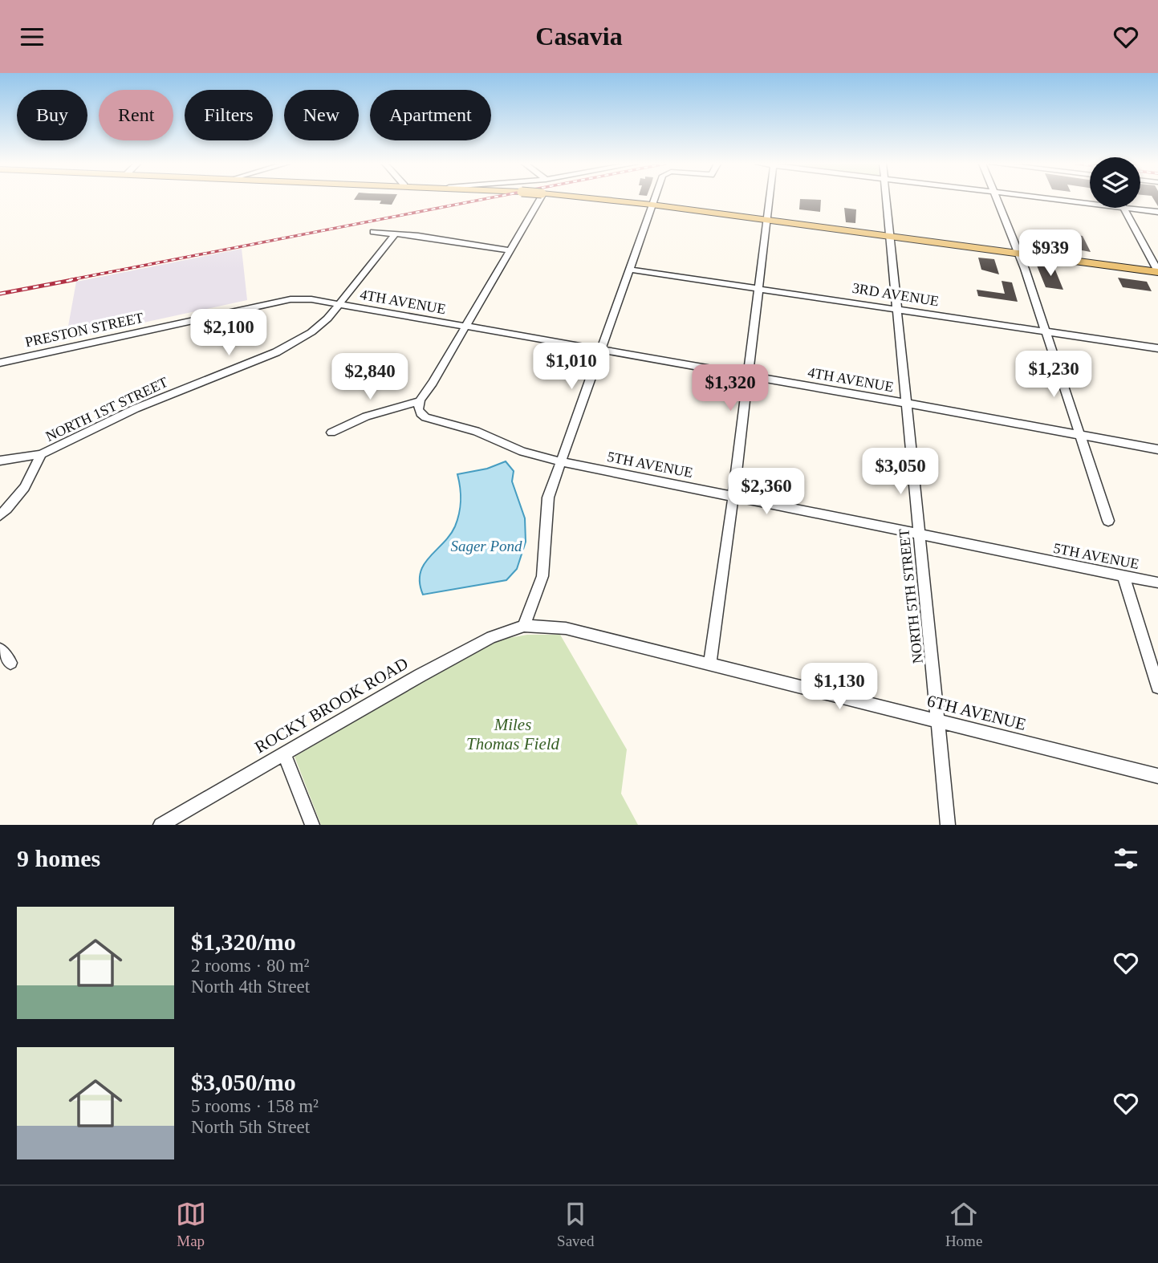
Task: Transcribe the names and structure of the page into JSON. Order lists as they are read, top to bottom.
{
  "streets": {
    "street": [
      "3RD AVENUE",
      "4TH AVENUE",
      "PRESTON STREET",
      "NORTH 1ST STREET",
      "5TH AVENUE",
      "NORTH 5TH STREET",
      "ROCKY BROOK ROAD",
      "6TH AVENUE"
    ]
  },
  "crossings": [
    ["3RD AVENUE", "NORTH 5TH STREET"],
    ["4TH AVENUE", "PRESTON STREET"],
    ["4TH AVENUE", "NORTH 1ST STREET"],
    ["4TH AVENUE", "NORTH 5TH STREET"],
    ["PRESTON STREET", "NORTH 1ST STREET"],
    ["5TH AVENUE", "NORTH 5TH STREET"],
    ["NORTH 5TH STREET", "6TH AVENUE"],
    ["ROCKY BROOK ROAD", "6TH AVENUE"]
  ],
  "water": ["Sager Pond"],
  "parks": ["Miles Thomas Field"],
  "page": {
    "header": "Casavia",
    "chip": [
      "Buy",
      "Rent",
      "Filters",
      "New",
      "Apartment"
    ],
    "price": [
      "$939",
      "$2,100",
      "$1,010",
      "$1,230",
      "$2,840",
      "$1,320",
      "$3,050",
      "$2,360",
      "$1,130"
    ],
    "heading": "9 homes",
    "list": [
      {
        "name": "$1,320/mo",
        "note": "2 rooms · 80 m² · North 4th Street"
      },
      {
        "name": "$3,050/mo",
        "note": "5 rooms · 158 m² · North 5th Street"
      }
    ],
    "tabs": ["Map", "Saved", "Home"]
  }
}
